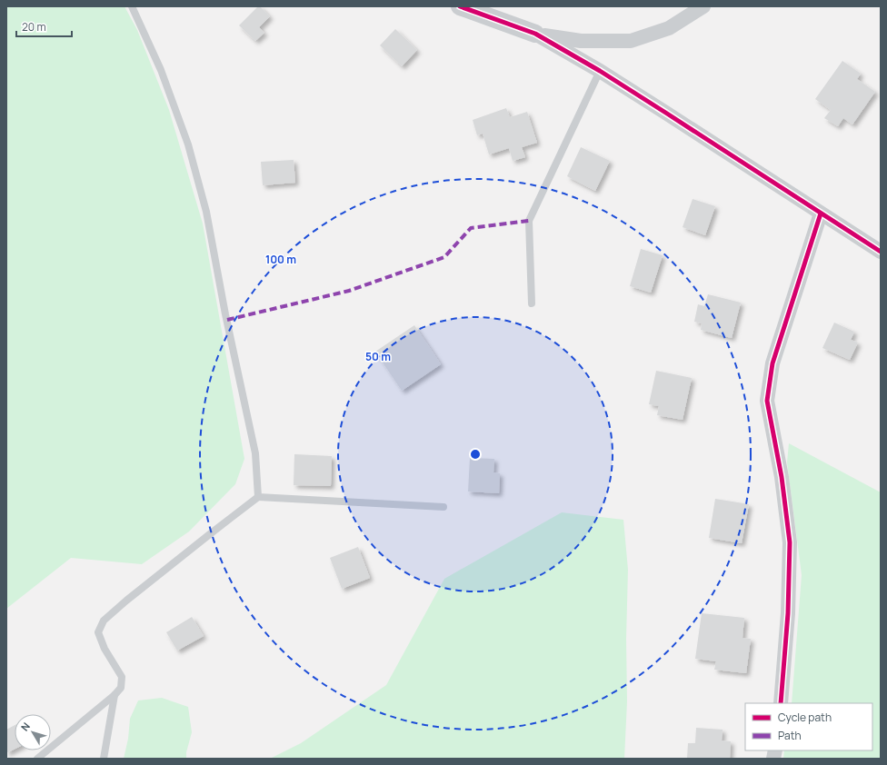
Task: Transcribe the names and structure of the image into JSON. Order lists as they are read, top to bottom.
{
  "legend": ["Cycle path", "Path"],
  "scale_bar": "20 m",
  "north": "top left",
  "rings": ["100 m", "50 m"]
}
